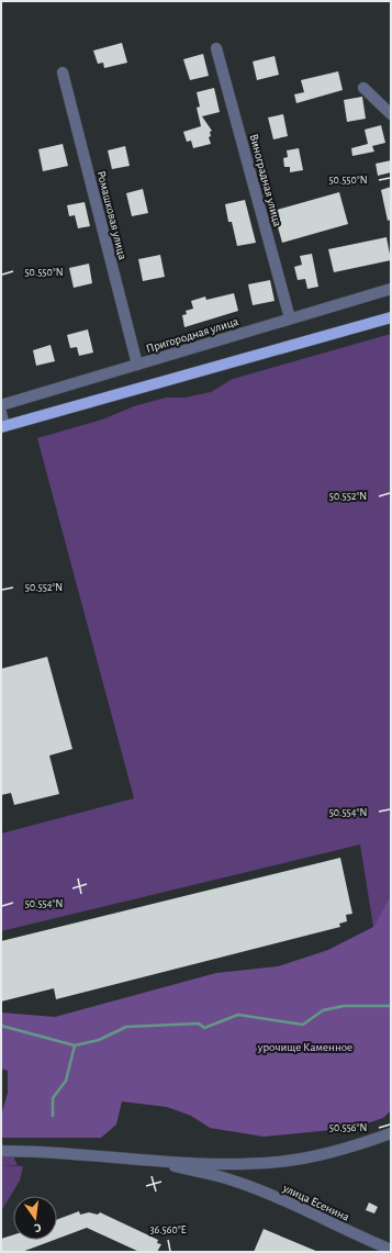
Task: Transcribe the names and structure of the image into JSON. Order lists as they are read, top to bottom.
{
  "streets": {
    "street": [
      "Виноградная улица",
      "Ромашковая улица",
      "Пригородная улица",
      "улица Есенина"
    ]
  },
  "crossings": [
    ["Виноградная улица", "Пригородная улица"],
    ["Ромашковая улица", "Пригородная улица"]
  ],
  "parks": ["урочище Каменное"],
  "north": "bottom",
  "coordinates": [
    "50.550°N",
    "50.552°N",
    "50.554°N",
    "50.556°N",
    "36.560°E"
  ]
}
